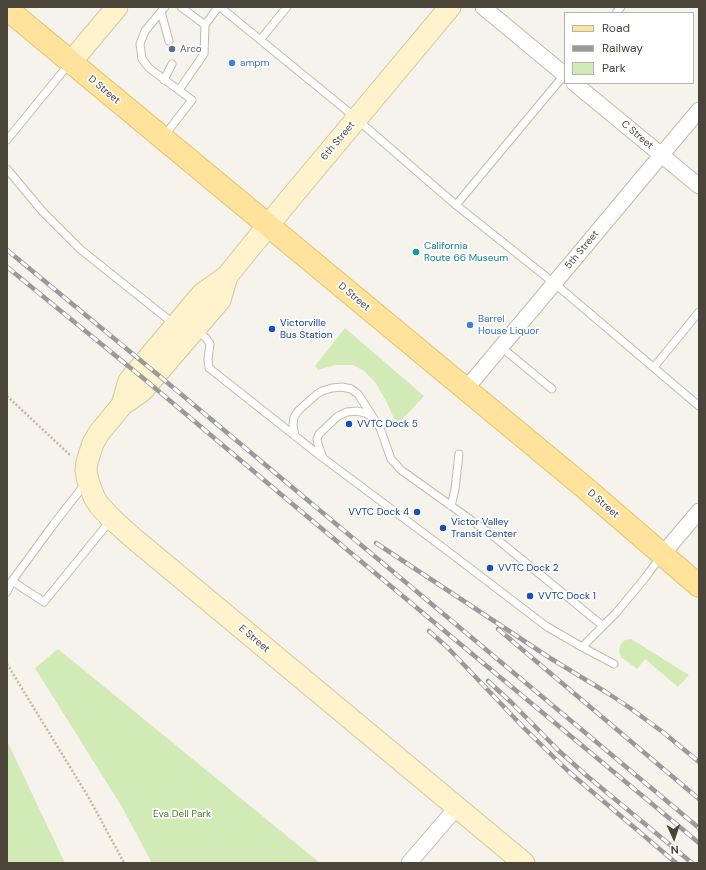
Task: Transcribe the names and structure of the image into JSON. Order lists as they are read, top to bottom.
{
  "streets": {
    "main road": ["D Street"],
    "street": [
      "C Street",
      "6th Street",
      "5th Street",
      "E Street"
    ]
  },
  "crossings": [
    ["D Street", "6th Street"],
    ["D Street", "5th Street"],
    ["C Street", "5th Street"],
    ["6th Street", "E Street"]
  ],
  "parks": ["Eva Dell Park"],
  "places": [
    "Arco",
    "ampm",
    "California Route 66 Museum",
    "Barrel House Liquor",
    "Victorville Bus Station",
    "VVTC Dock 5",
    "VVTC Dock 4",
    "Victor Valley Transit Center",
    "VVTC Dock 2",
    "VVTC Dock 1"
  ],
  "legend": ["Road", "Railway", "Park"],
  "north": "bottom"
}
